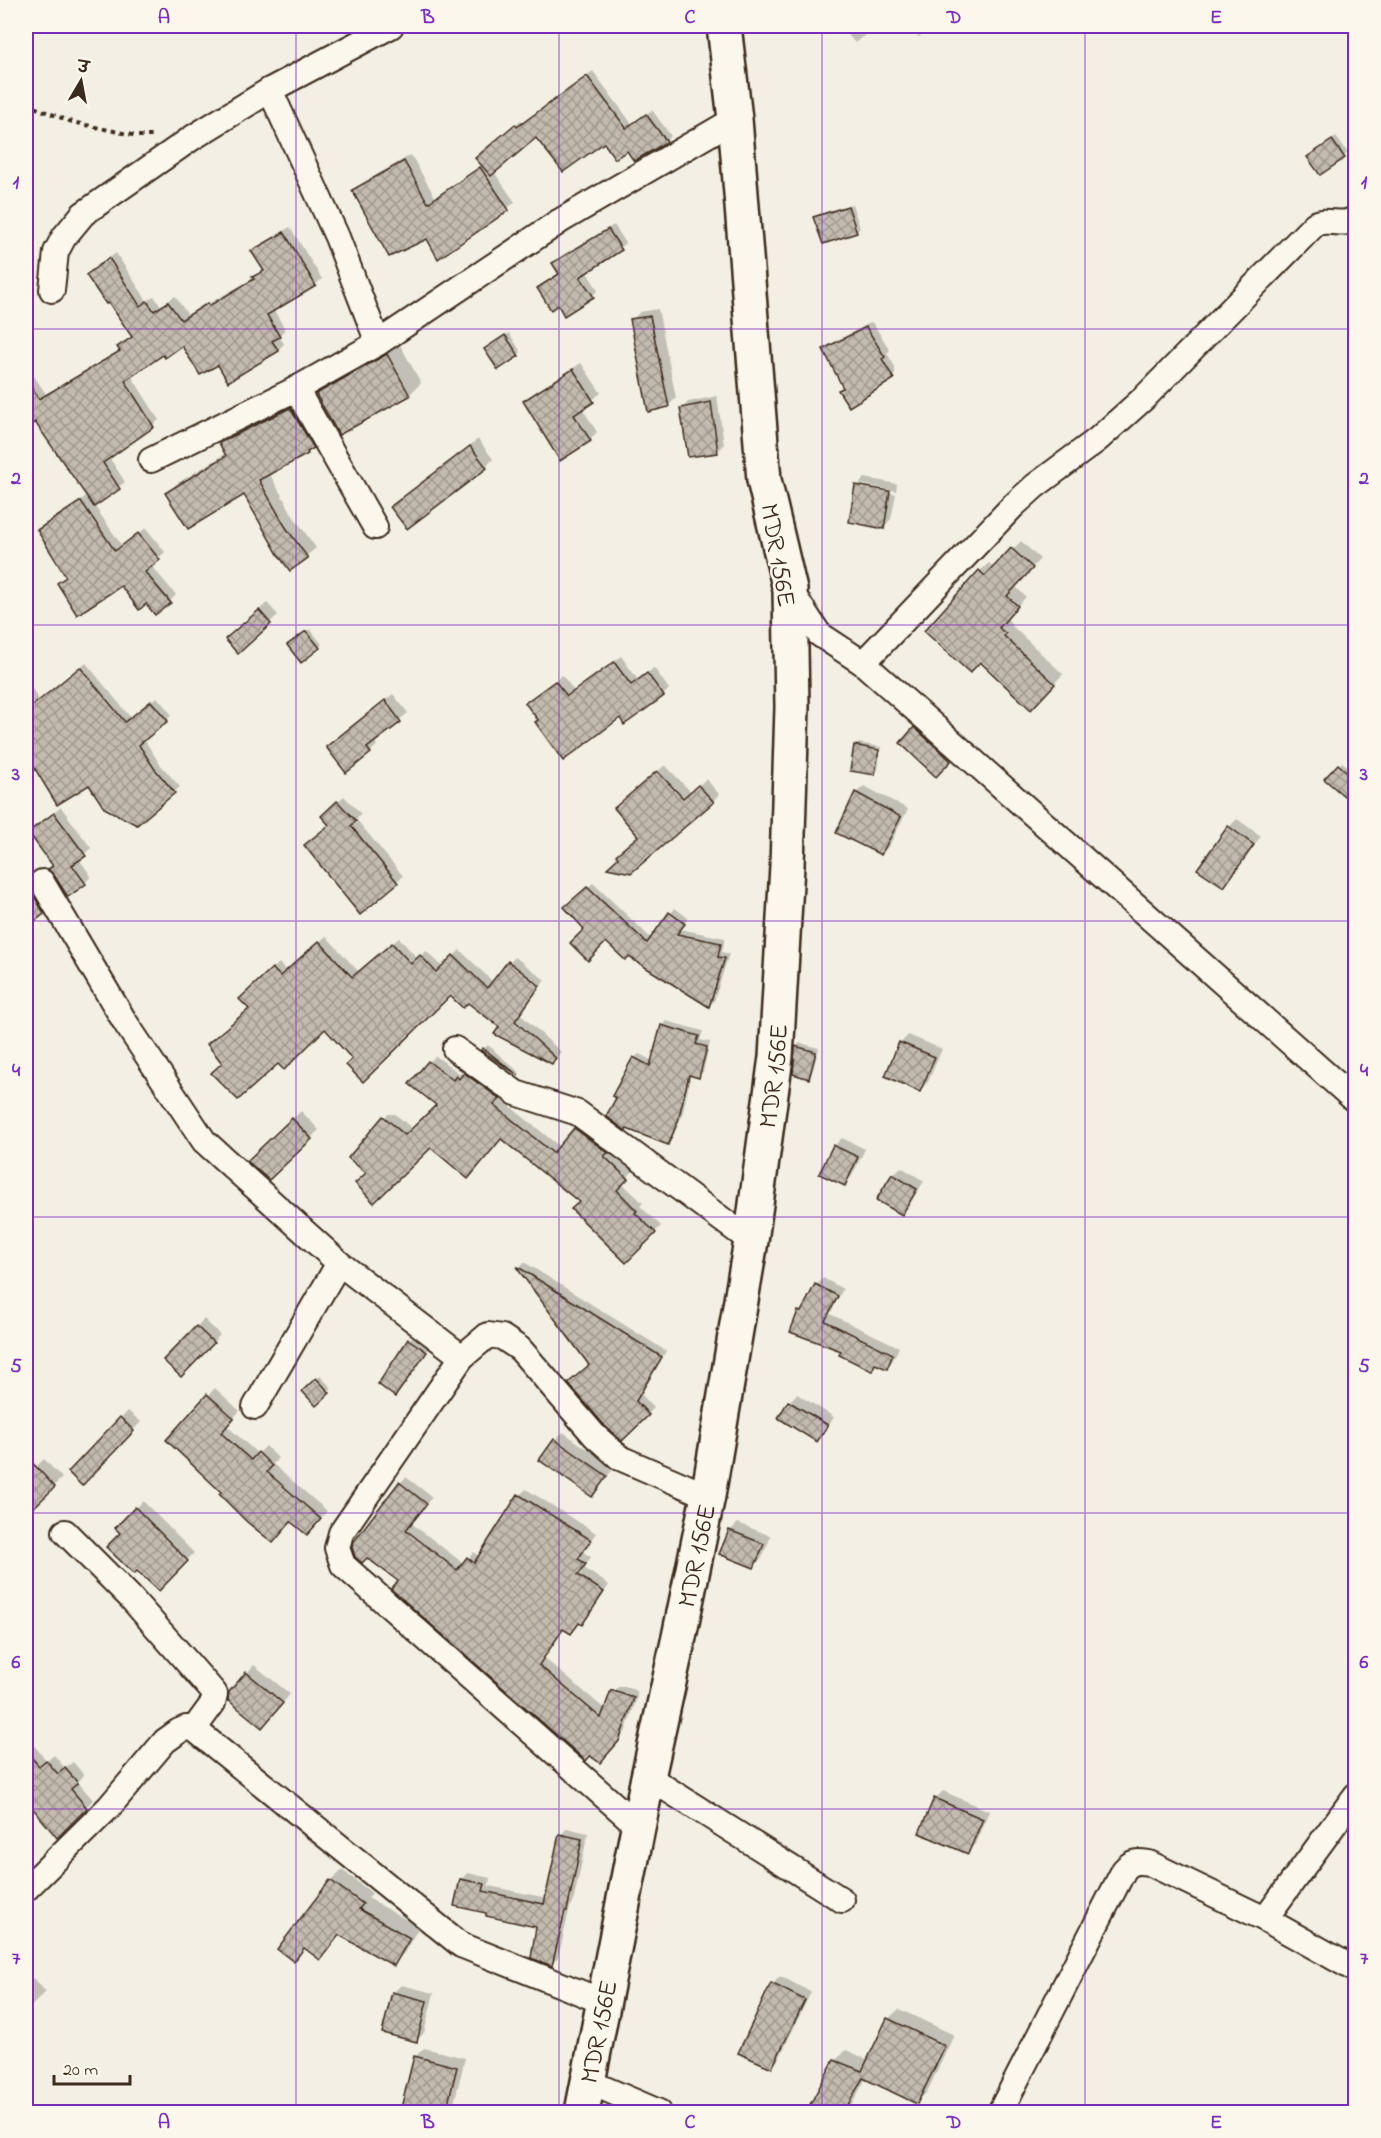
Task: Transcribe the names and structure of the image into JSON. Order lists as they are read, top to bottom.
{
  "streets": {
    "main road": ["MDR 156E"]
  },
  "scale_bar": "20 m",
  "north": "top",
  "grid": {
    "columns": [
      "A",
      "B",
      "C",
      "D",
      "E"
    ],
    "rows": [
      "1",
      "2",
      "3",
      "4",
      "5",
      "6",
      "7"
    ]
  }
}
